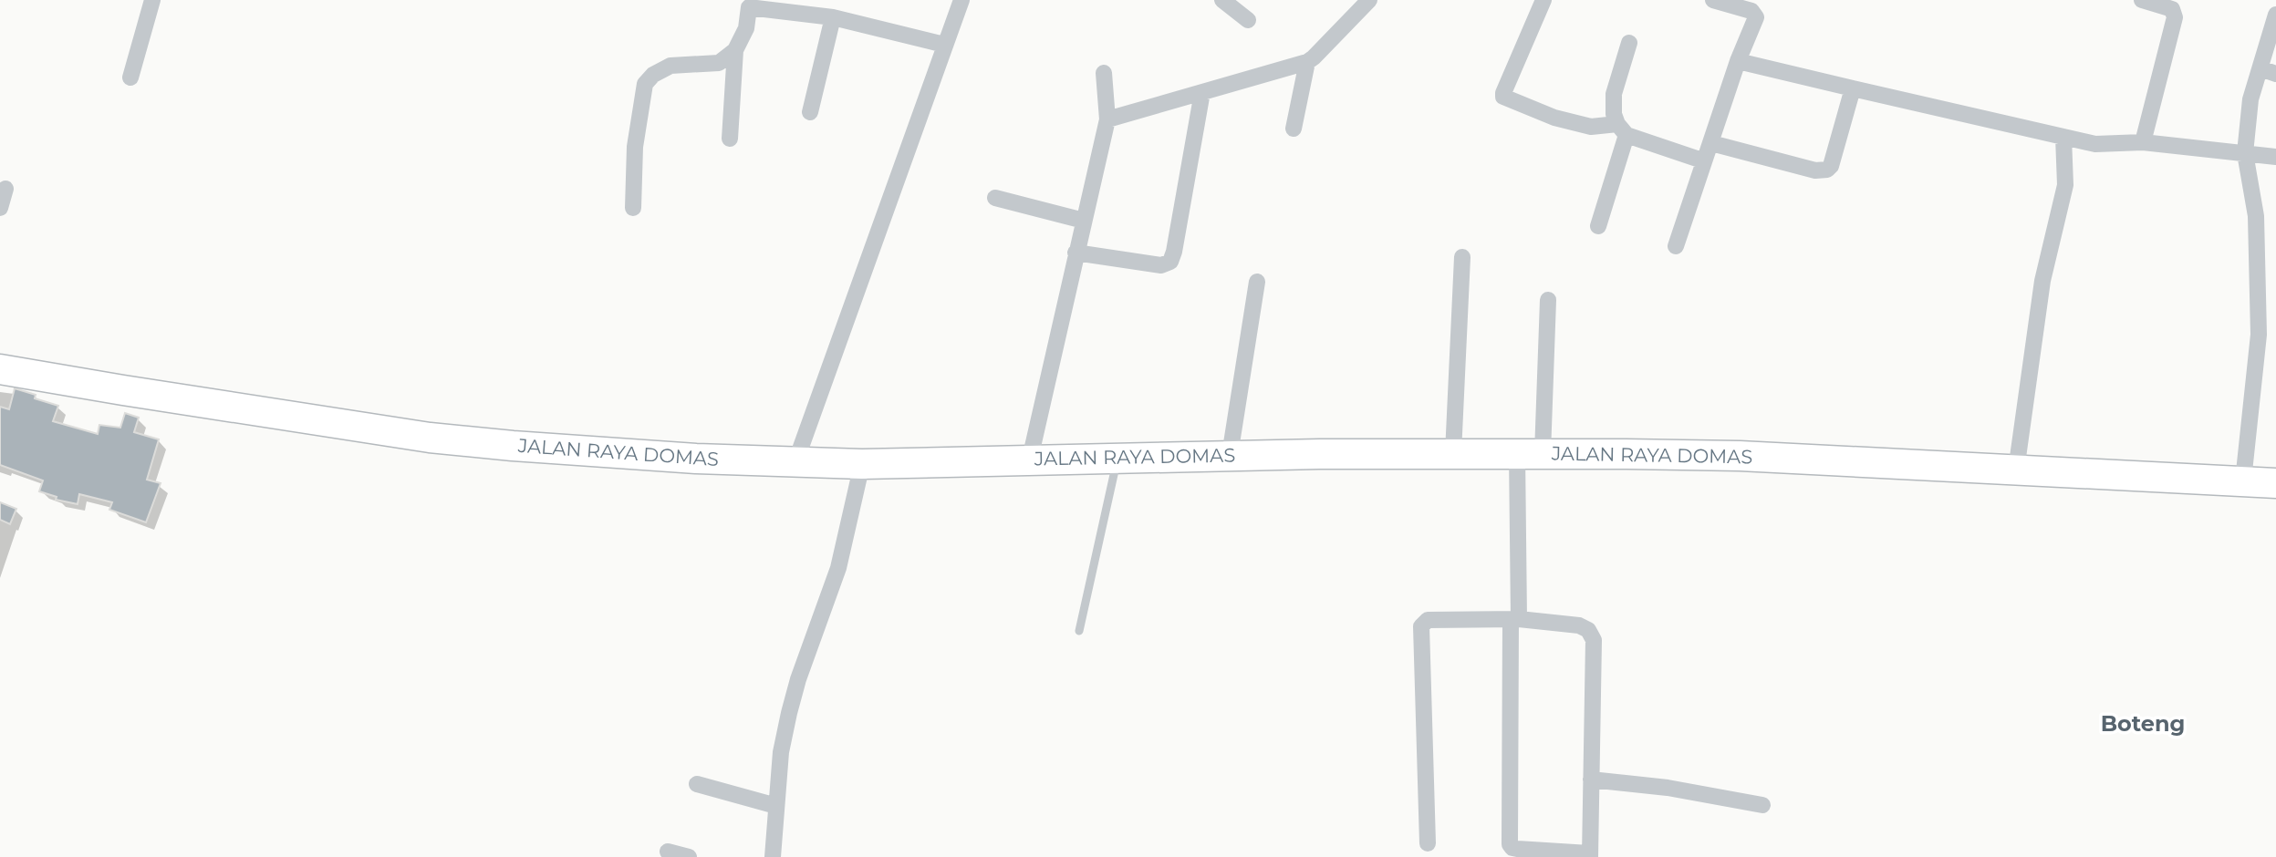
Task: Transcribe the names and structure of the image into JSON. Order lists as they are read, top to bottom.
{
  "streets": {
    "highway": ["JALAN RAYA DOMAS"]
  },
  "districts": ["Boteng"]
}
